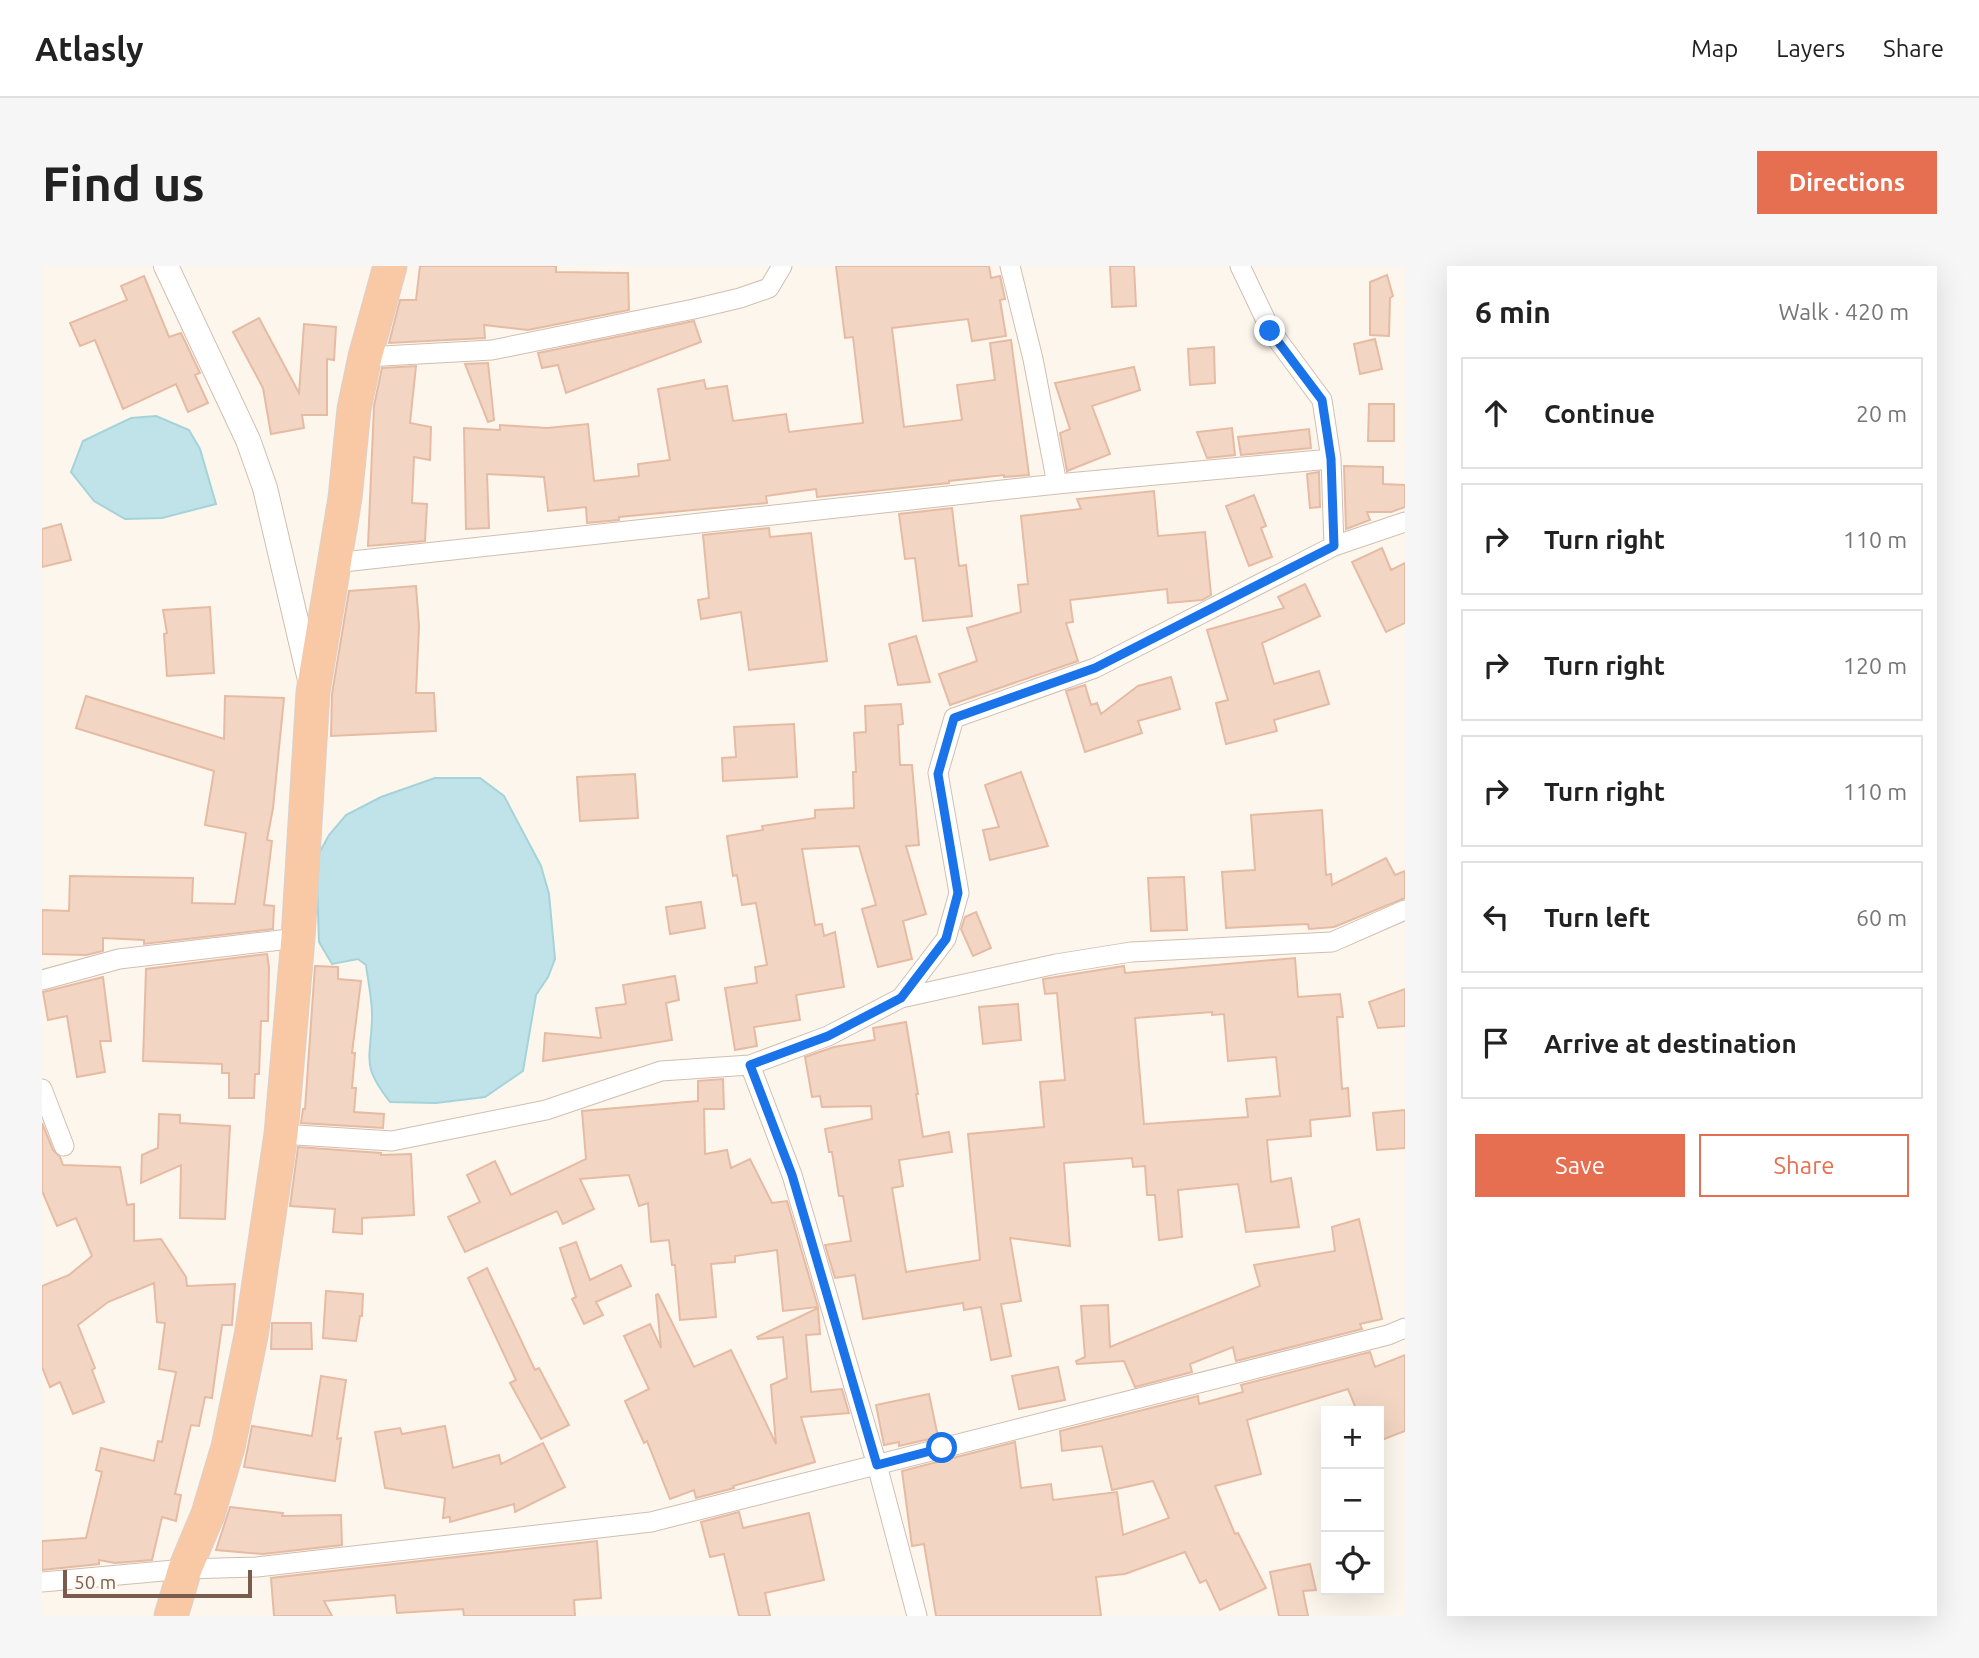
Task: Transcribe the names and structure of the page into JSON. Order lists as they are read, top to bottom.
{
  "scale_bar": "50 m",
  "page": {
    "header": "Atlasly",
    "nav": ["Map", "Layers", "Share"],
    "buttons": [
      "Directions",
      ["Save", "Share"]
    ],
    "title": "Find us",
    "heading": ["6 min", "Walk · 420 m"],
    "list": [
      ["Continue", "20 m"],
      ["Turn right", "110 m"],
      ["Turn right", "120 m"],
      ["Turn right", "110 m"],
      ["Turn left", "60 m"],
      "Arrive at destination"
    ],
    "map_buttons": ["+", "−"],
    "scale": "50 m"
  }
}
